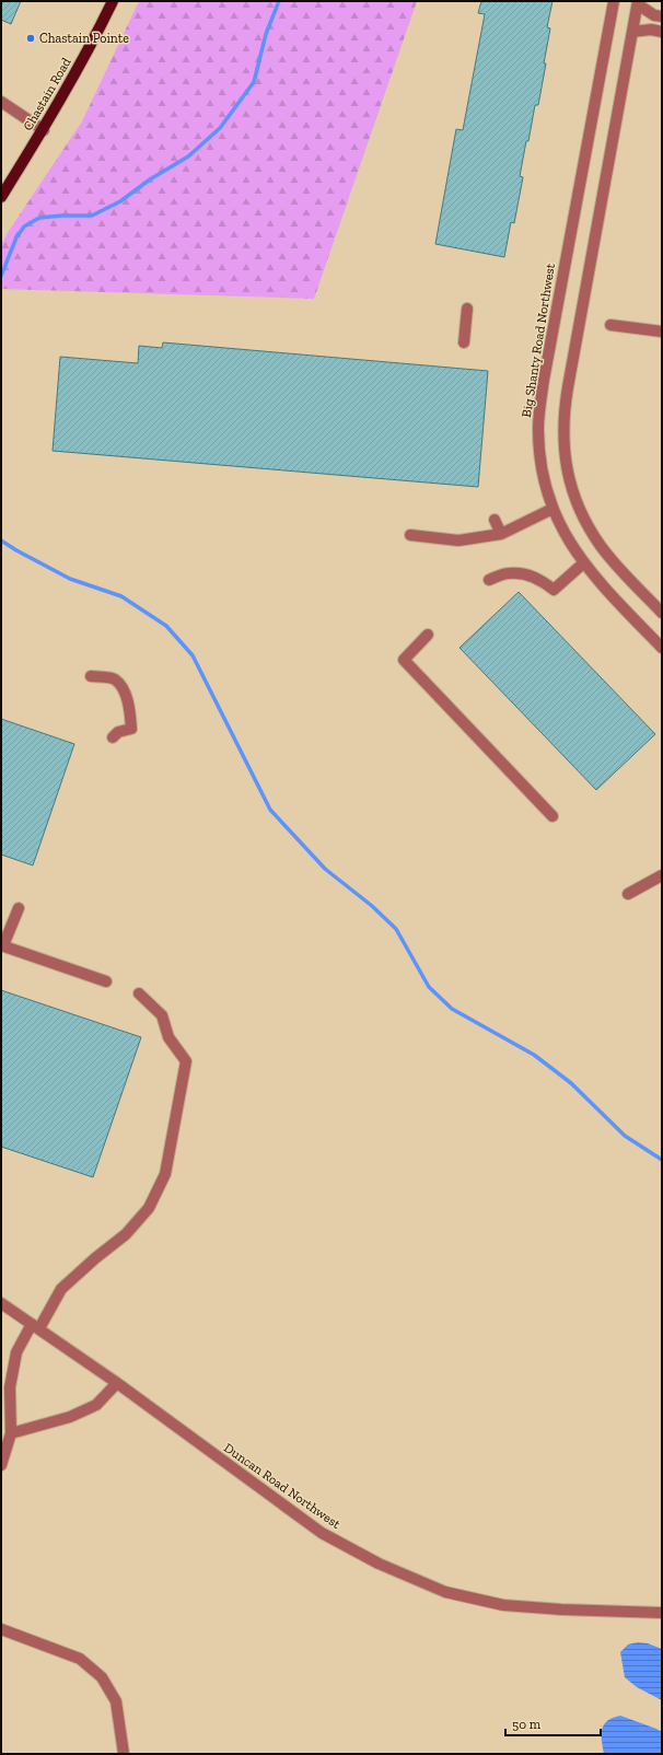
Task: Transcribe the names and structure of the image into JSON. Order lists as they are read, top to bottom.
{
  "streets": {
    "main road": ["Chastain Road"],
    "street": ["Big Shanty Road Northwest", "Duncan Road Northwest"]
  },
  "places": ["Chastain Pointe"],
  "scale_bar": "50 m"
}
